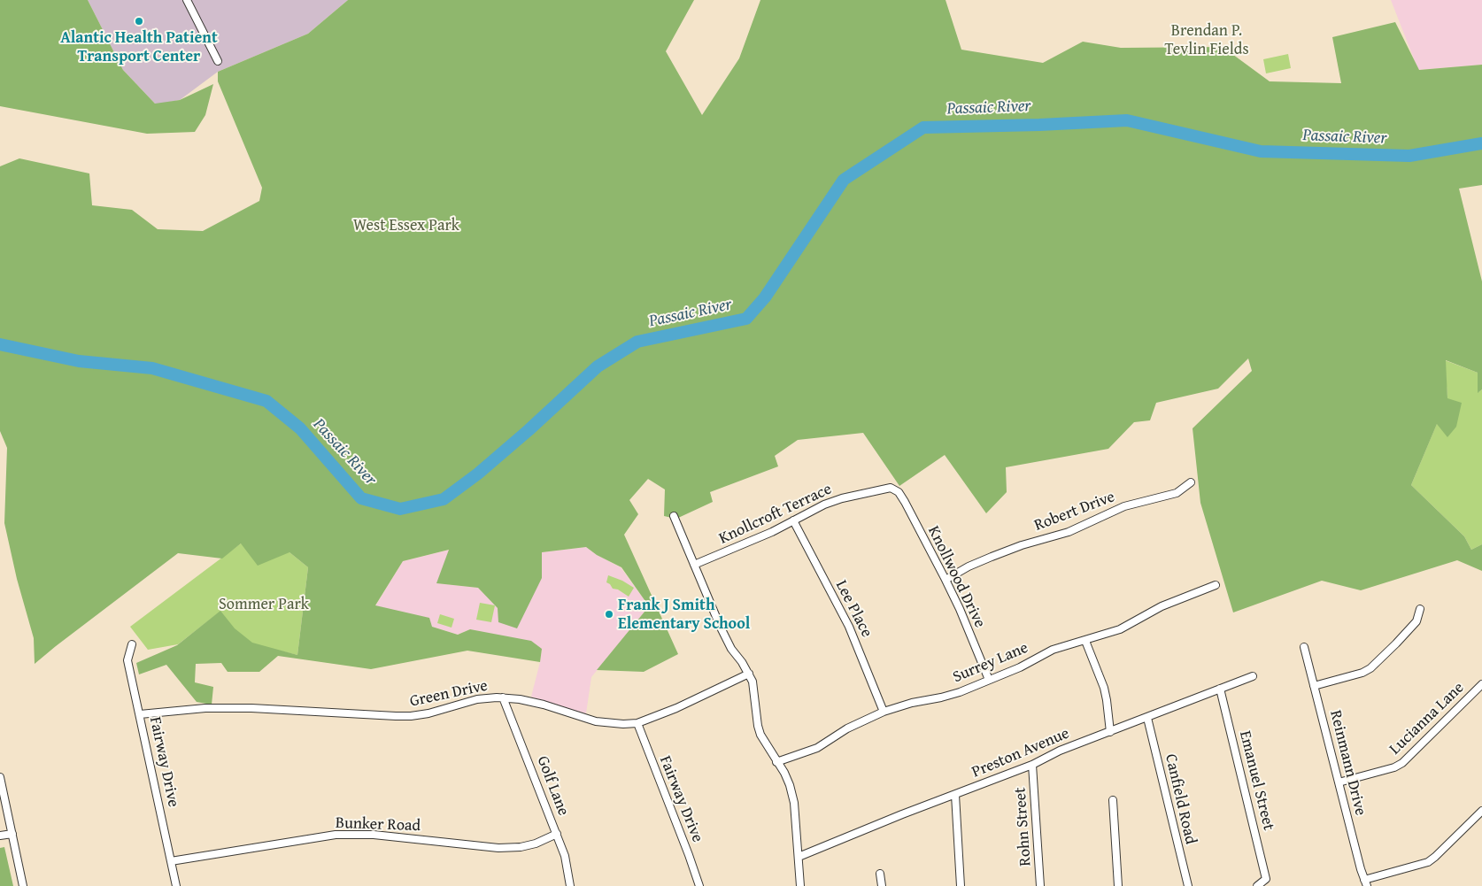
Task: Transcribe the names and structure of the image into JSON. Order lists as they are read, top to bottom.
{
  "streets": {
    "street": [
      "Robert Drive",
      "Knollcroft Terrace",
      "Knollwood Drive",
      "Lee Place",
      "Surrey Lane",
      "Green Drive",
      "Lucianna Lane",
      "Preston Avenue",
      "Fairway Drive",
      "Reinmann Drive",
      "Emanuel Street",
      "Golf Lane",
      "Canfield Road",
      "Bunker Road",
      "Rohn Street"
    ]
  },
  "crossings": [
    ["Robert Drive", "Knollwood Drive"],
    ["Knollcroft Terrace", "Knollwood Drive"],
    ["Knollcroft Terrace", "Lee Place"],
    ["Knollwood Drive", "Surrey Lane"],
    ["Lee Place", "Surrey Lane"],
    ["Green Drive", "Fairway Drive"],
    ["Green Drive", "Golf Lane"],
    ["Lucianna Lane", "Reinmann Drive"],
    ["Preston Avenue", "Emanuel Street"],
    ["Preston Avenue", "Canfield Road"],
    ["Preston Avenue", "Rohn Street"],
    ["Fairway Drive", "Bunker Road"],
    ["Golf Lane", "Bunker Road"]
  ],
  "water": ["Passaic River"],
  "parks": ["Brendan P. Tevlin Fields", "West Essex Park", "Sommer Park"],
  "places": ["Alantic Health Patient Transport Center", "Frank J Smith Elementary School"]
}
